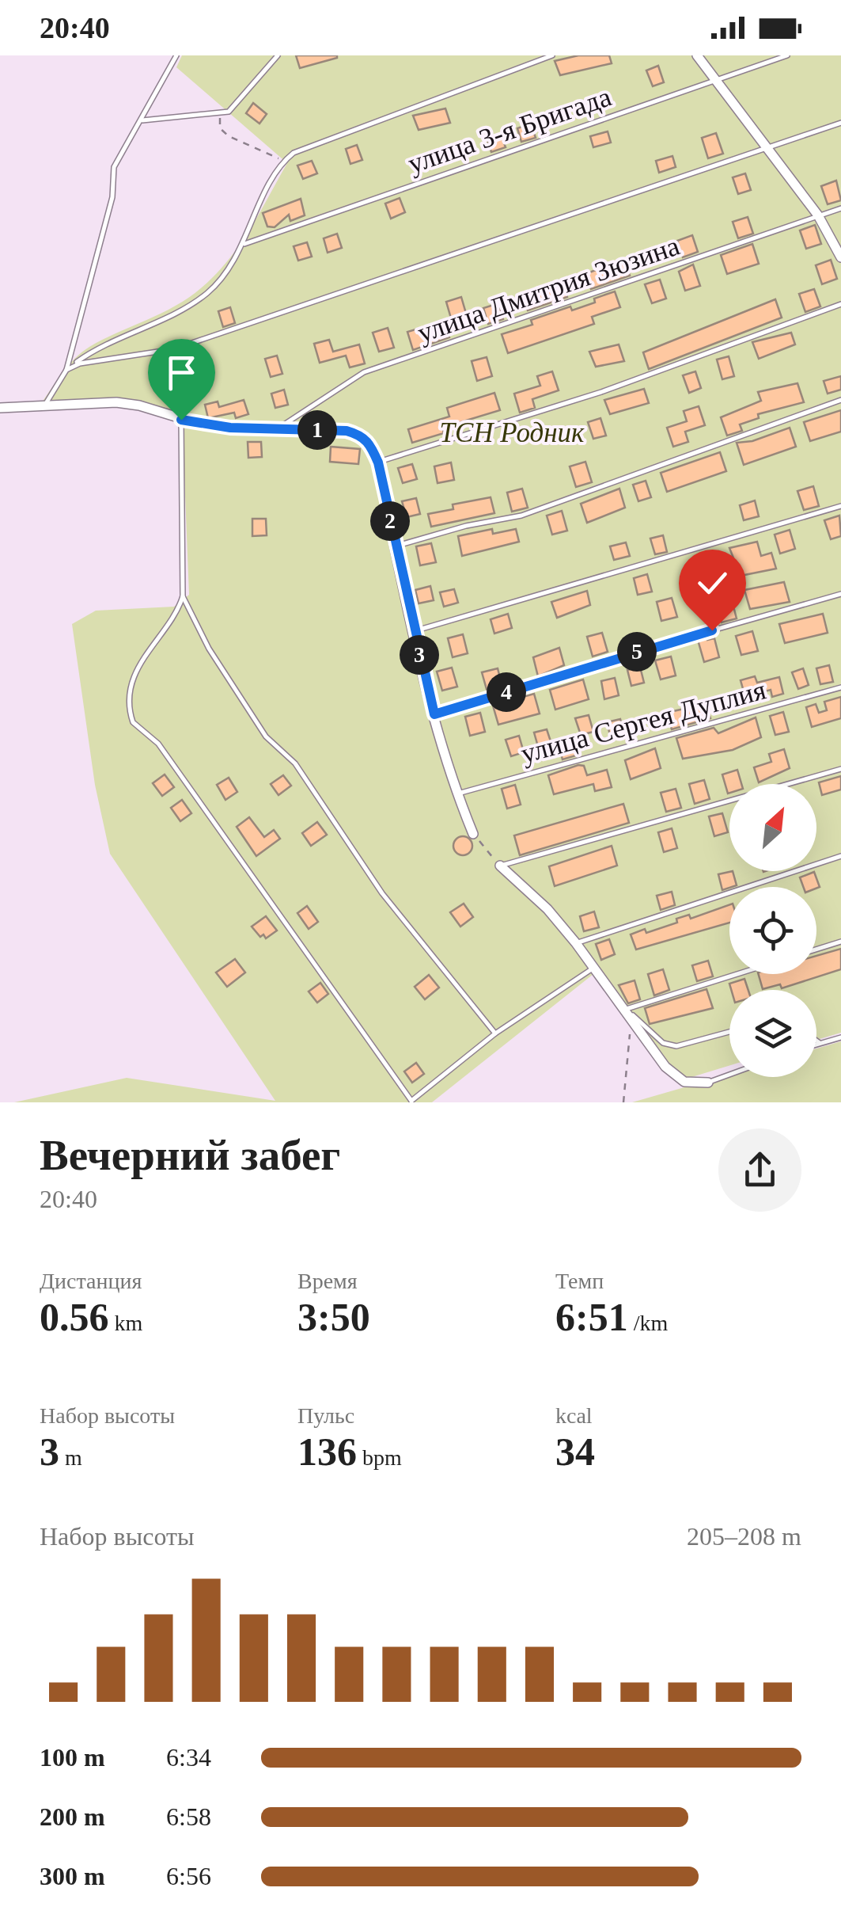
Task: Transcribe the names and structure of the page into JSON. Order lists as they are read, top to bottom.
{
  "streets": {
    "lane": ["улица 3-я Бригада", "улица Дмитрия Зюзина", "улица Сергея Дуплия"]
  },
  "parks": ["ТСН Родник"],
  "north": "top right",
  "page": {
    "status": "20:40",
    "pins": [
      "1",
      "2",
      "5",
      "3",
      "4"
    ],
    "heading": ["Вечерний забег", "20:40"],
    "stats": [
      ["Дистанция", "0.56 km"],
      ["Время", "3:50"],
      ["Темп", "6:51 /km"],
      ["Набор высоты", "3 m"],
      ["Пульс", "136 bpm"],
      ["kcal", "34"]
    ],
    "chart": ["Набор высоты", "205–208 m"],
    "list": [
      {
        "name": "100 m",
        "note": "6:34"
      },
      {
        "name": "200 m",
        "note": "6:58"
      },
      {
        "name": "300 m",
        "note": "6:56"
      }
    ]
  }
}
